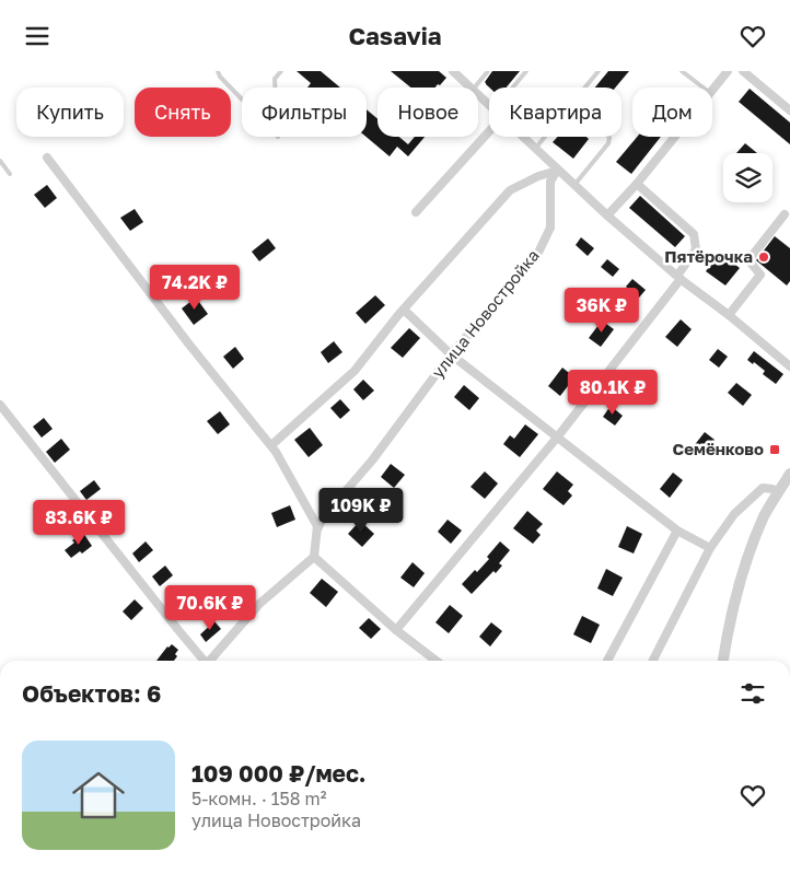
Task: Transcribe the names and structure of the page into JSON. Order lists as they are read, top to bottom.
{
  "streets": {
    "street": ["улица Новостройка"]
  },
  "places": {
    "other": ["Пятёрочка"],
    "transit": ["Семёнково"]
  },
  "page": {
    "header": "Casavia",
    "chip": [
      "Купить",
      "Снять",
      "Фильтры",
      "Новое",
      "Квартира",
      "Дом"
    ],
    "price": [
      "74.2K ₽",
      "36K ₽",
      "80.1K ₽",
      "109K ₽",
      "83.6K ₽",
      "70.6K ₽"
    ],
    "heading": "Объектов: 6",
    "list": [
      {
        "name": "109 000 ₽/мес.",
        "note": "5-комн. · 158 m² · улица Новостройка"
      }
    ]
  }
}
